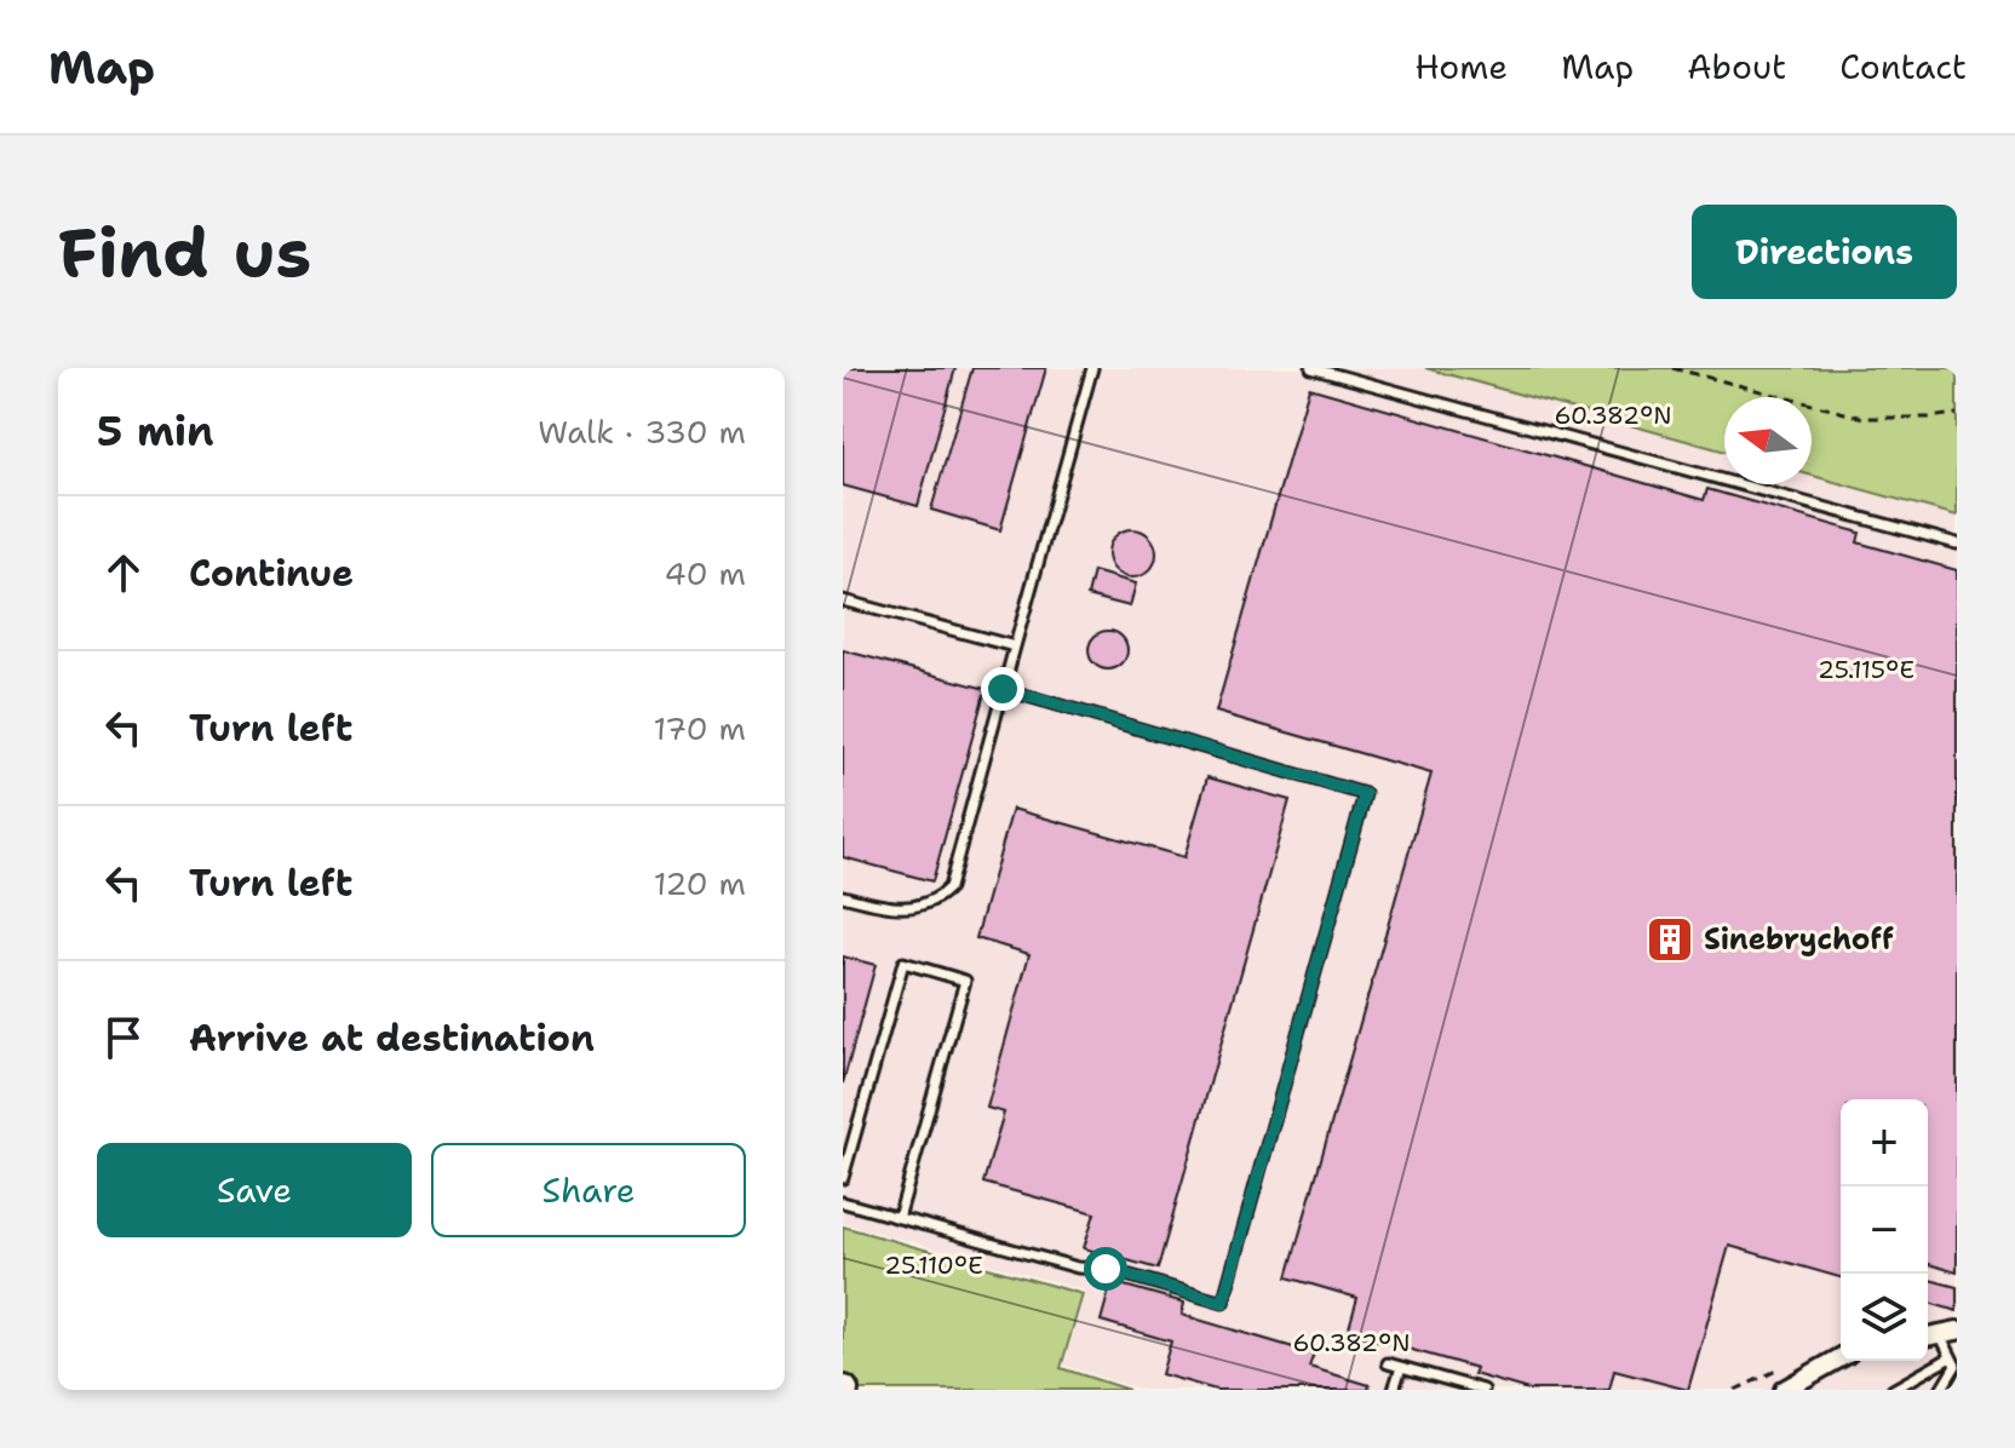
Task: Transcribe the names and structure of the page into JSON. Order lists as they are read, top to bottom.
{
  "places": {
    "building": ["Sinebrychoff"]
  },
  "north": "left",
  "page": {
    "header": "Map",
    "nav": [
      "Home",
      "Map",
      "About",
      "Contact"
    ],
    "buttons": [
      "Directions",
      ["Save", "Share"]
    ],
    "title": "Find us",
    "heading": ["5 min", "Walk · 330 m"],
    "list": [
      ["Continue", "40 m"],
      ["Turn left", "170 m"],
      ["Turn left", "120 m"],
      "Arrive at destination"
    ],
    "map_buttons": ["+", "−"]
  },
  "coordinates": ["60.382°N", "25.115°E", "25.110°E"]
}
